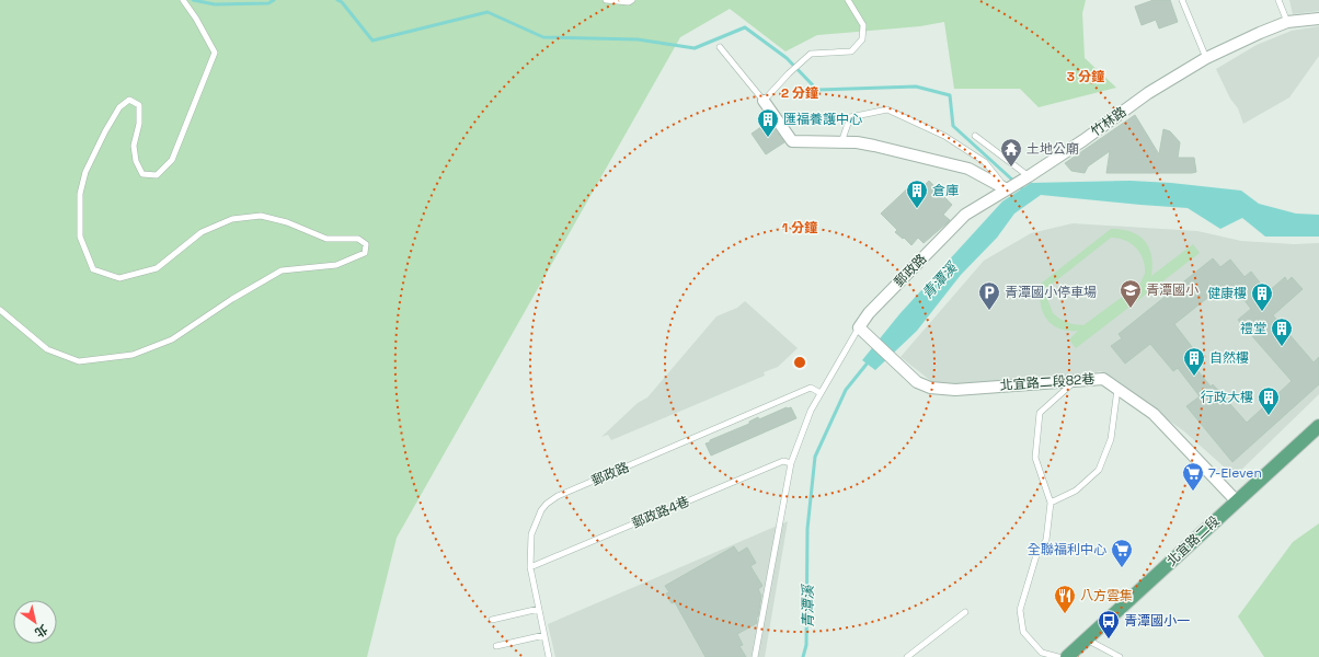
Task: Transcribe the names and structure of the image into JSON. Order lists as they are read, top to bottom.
{
  "streets": {
    "main road": ["北宜路二段"],
    "street": ["竹林路", "郵政路", "北宜路二段82巷"],
    "lane": ["郵政路4巷"]
  },
  "crossings": [
    ["竹林路", "郵政路"],
    ["郵政路", "北宜路二段82巷"],
    ["郵政路", "郵政路4巷"],
    ["北宜路二段82巷", "北宜路二段"]
  ],
  "water": ["青潭溪"],
  "places": {
    "building": [
      "匯福養護中心",
      "倉庫",
      "健康樓",
      "禮堂",
      "自然樓",
      "行政大樓"
    ],
    "temple": ["土地公廟"],
    "school or university": ["青潭國小"],
    "parking": ["青潭國小停車場"],
    "supermarket": ["7-Eleven", "全聯福利中心"],
    "restaurant": ["八方雲集"],
    "bus stop": ["青潭國小一"]
  },
  "north": "bottom right",
  "rings": ["3 分鐘", "2 分鐘", "1 分鐘"]
}
